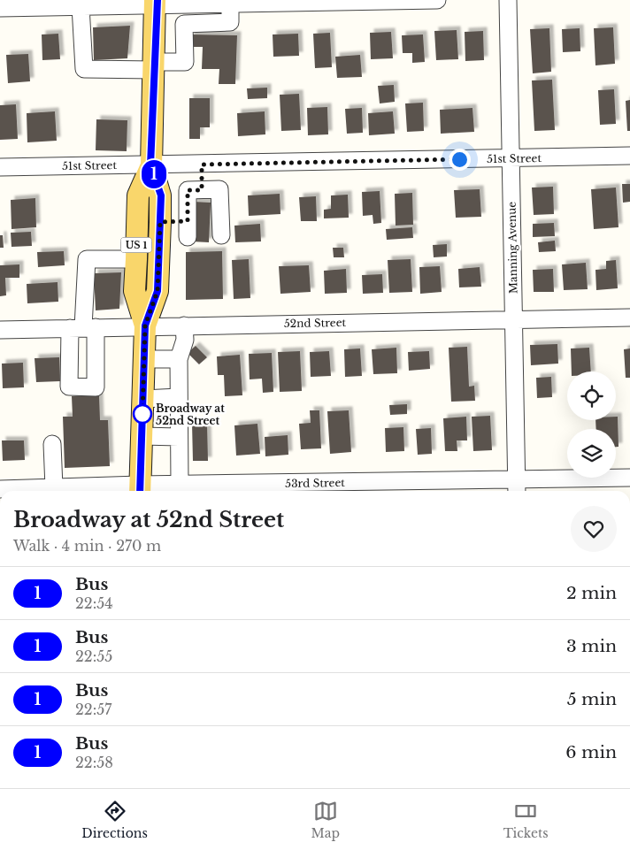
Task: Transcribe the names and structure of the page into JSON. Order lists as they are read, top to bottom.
{
  "streets": {
    "main road": ["US 1"],
    "street": [
      "51st Street",
      "Manning Avenue",
      "52nd Street",
      "53rd Street"
    ]
  },
  "crossings": [
    ["51st Street", "US 1"],
    ["51st Street", "Manning Avenue"],
    ["US 1", "52nd Street"],
    ["US 1", "53rd Street"],
    ["Manning Avenue", "52nd Street"],
    ["Manning Avenue", "53rd Street"]
  ],
  "places": ["Broadway at 52nd Street"],
  "lines": ["bus line 1"],
  "page": {
    "on_map": "1",
    "heading": ["Broadway at 52nd Street", "Walk · 4 min · 270 m"],
    "list": [
      {
        "mark": "1",
        "name": "Bus",
        "note": "22:54",
        "value": "2 min"
      },
      {
        "mark": "1",
        "name": "Bus",
        "note": "22:55",
        "value": "3 min"
      },
      {
        "mark": "1",
        "name": "Bus",
        "note": "22:57",
        "value": "5 min"
      },
      {
        "mark": "1",
        "name": "Bus",
        "note": "22:58",
        "value": "6 min"
      }
    ],
    "tabs": ["Directions", "Map", "Tickets"]
  }
}
